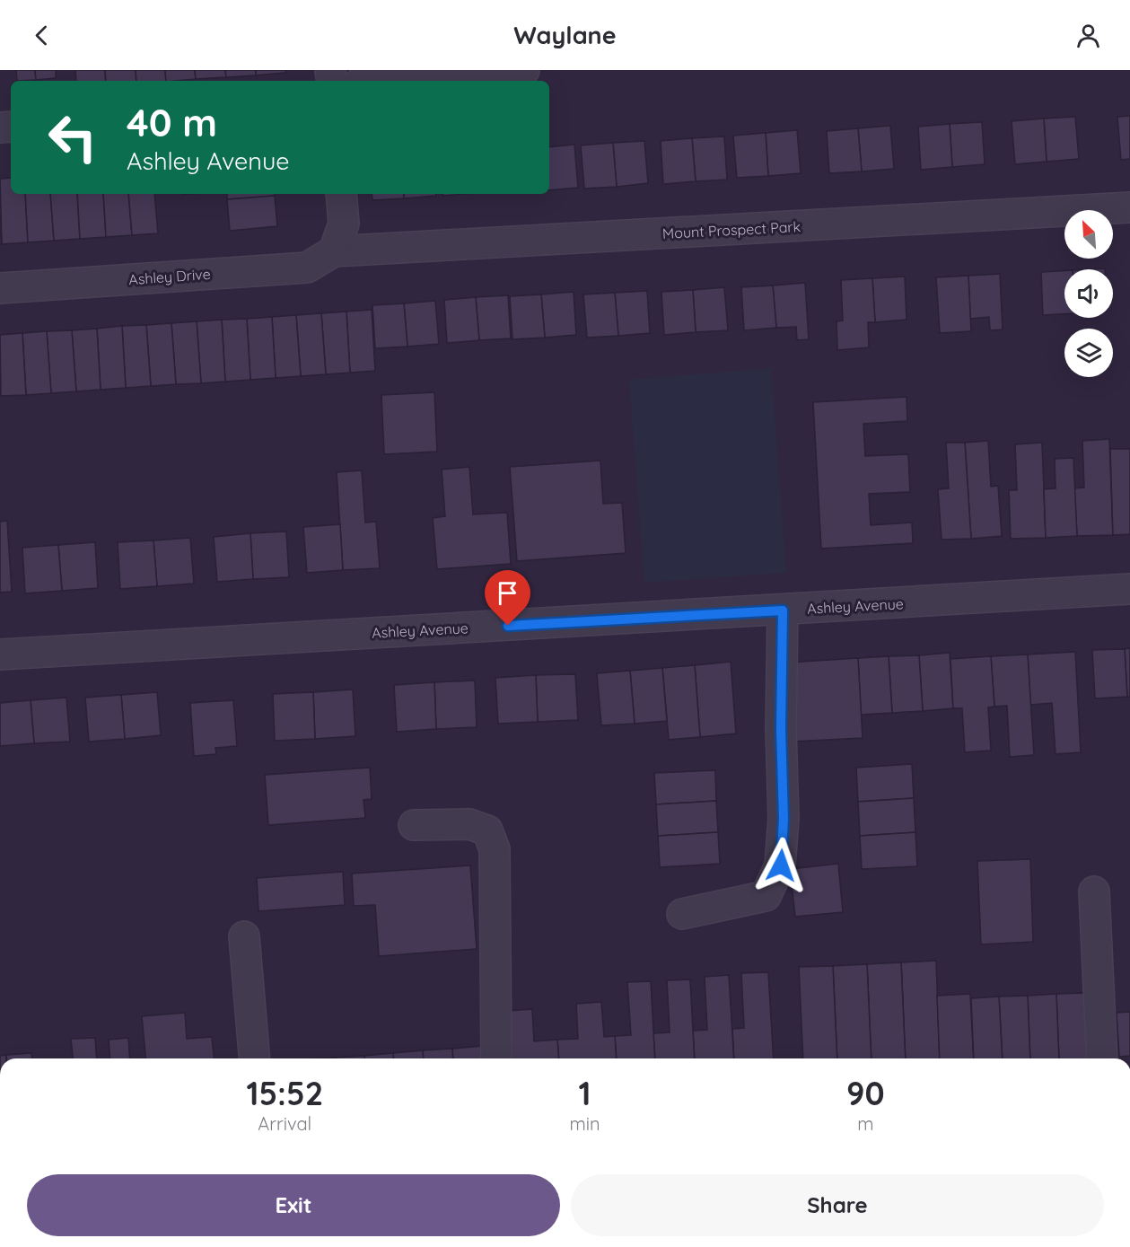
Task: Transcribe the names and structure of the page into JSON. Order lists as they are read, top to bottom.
{
  "streets": {
    "street": ["Mount Prospect Park", "Ashley Drive", "Ashley Avenue"]
  },
  "crossings": [
    ["Mount Prospect Park", "Ashley Drive"]
  ],
  "north": "top left",
  "page": {
    "header": "Waylane",
    "turn": ["40 m", "Ashley Avenue"],
    "eta": [
      "15:52",
      "Arrival",
      "1",
      "min",
      "90",
      "m"
    ],
    "buttons": ["Exit", "Share"]
  }
}
